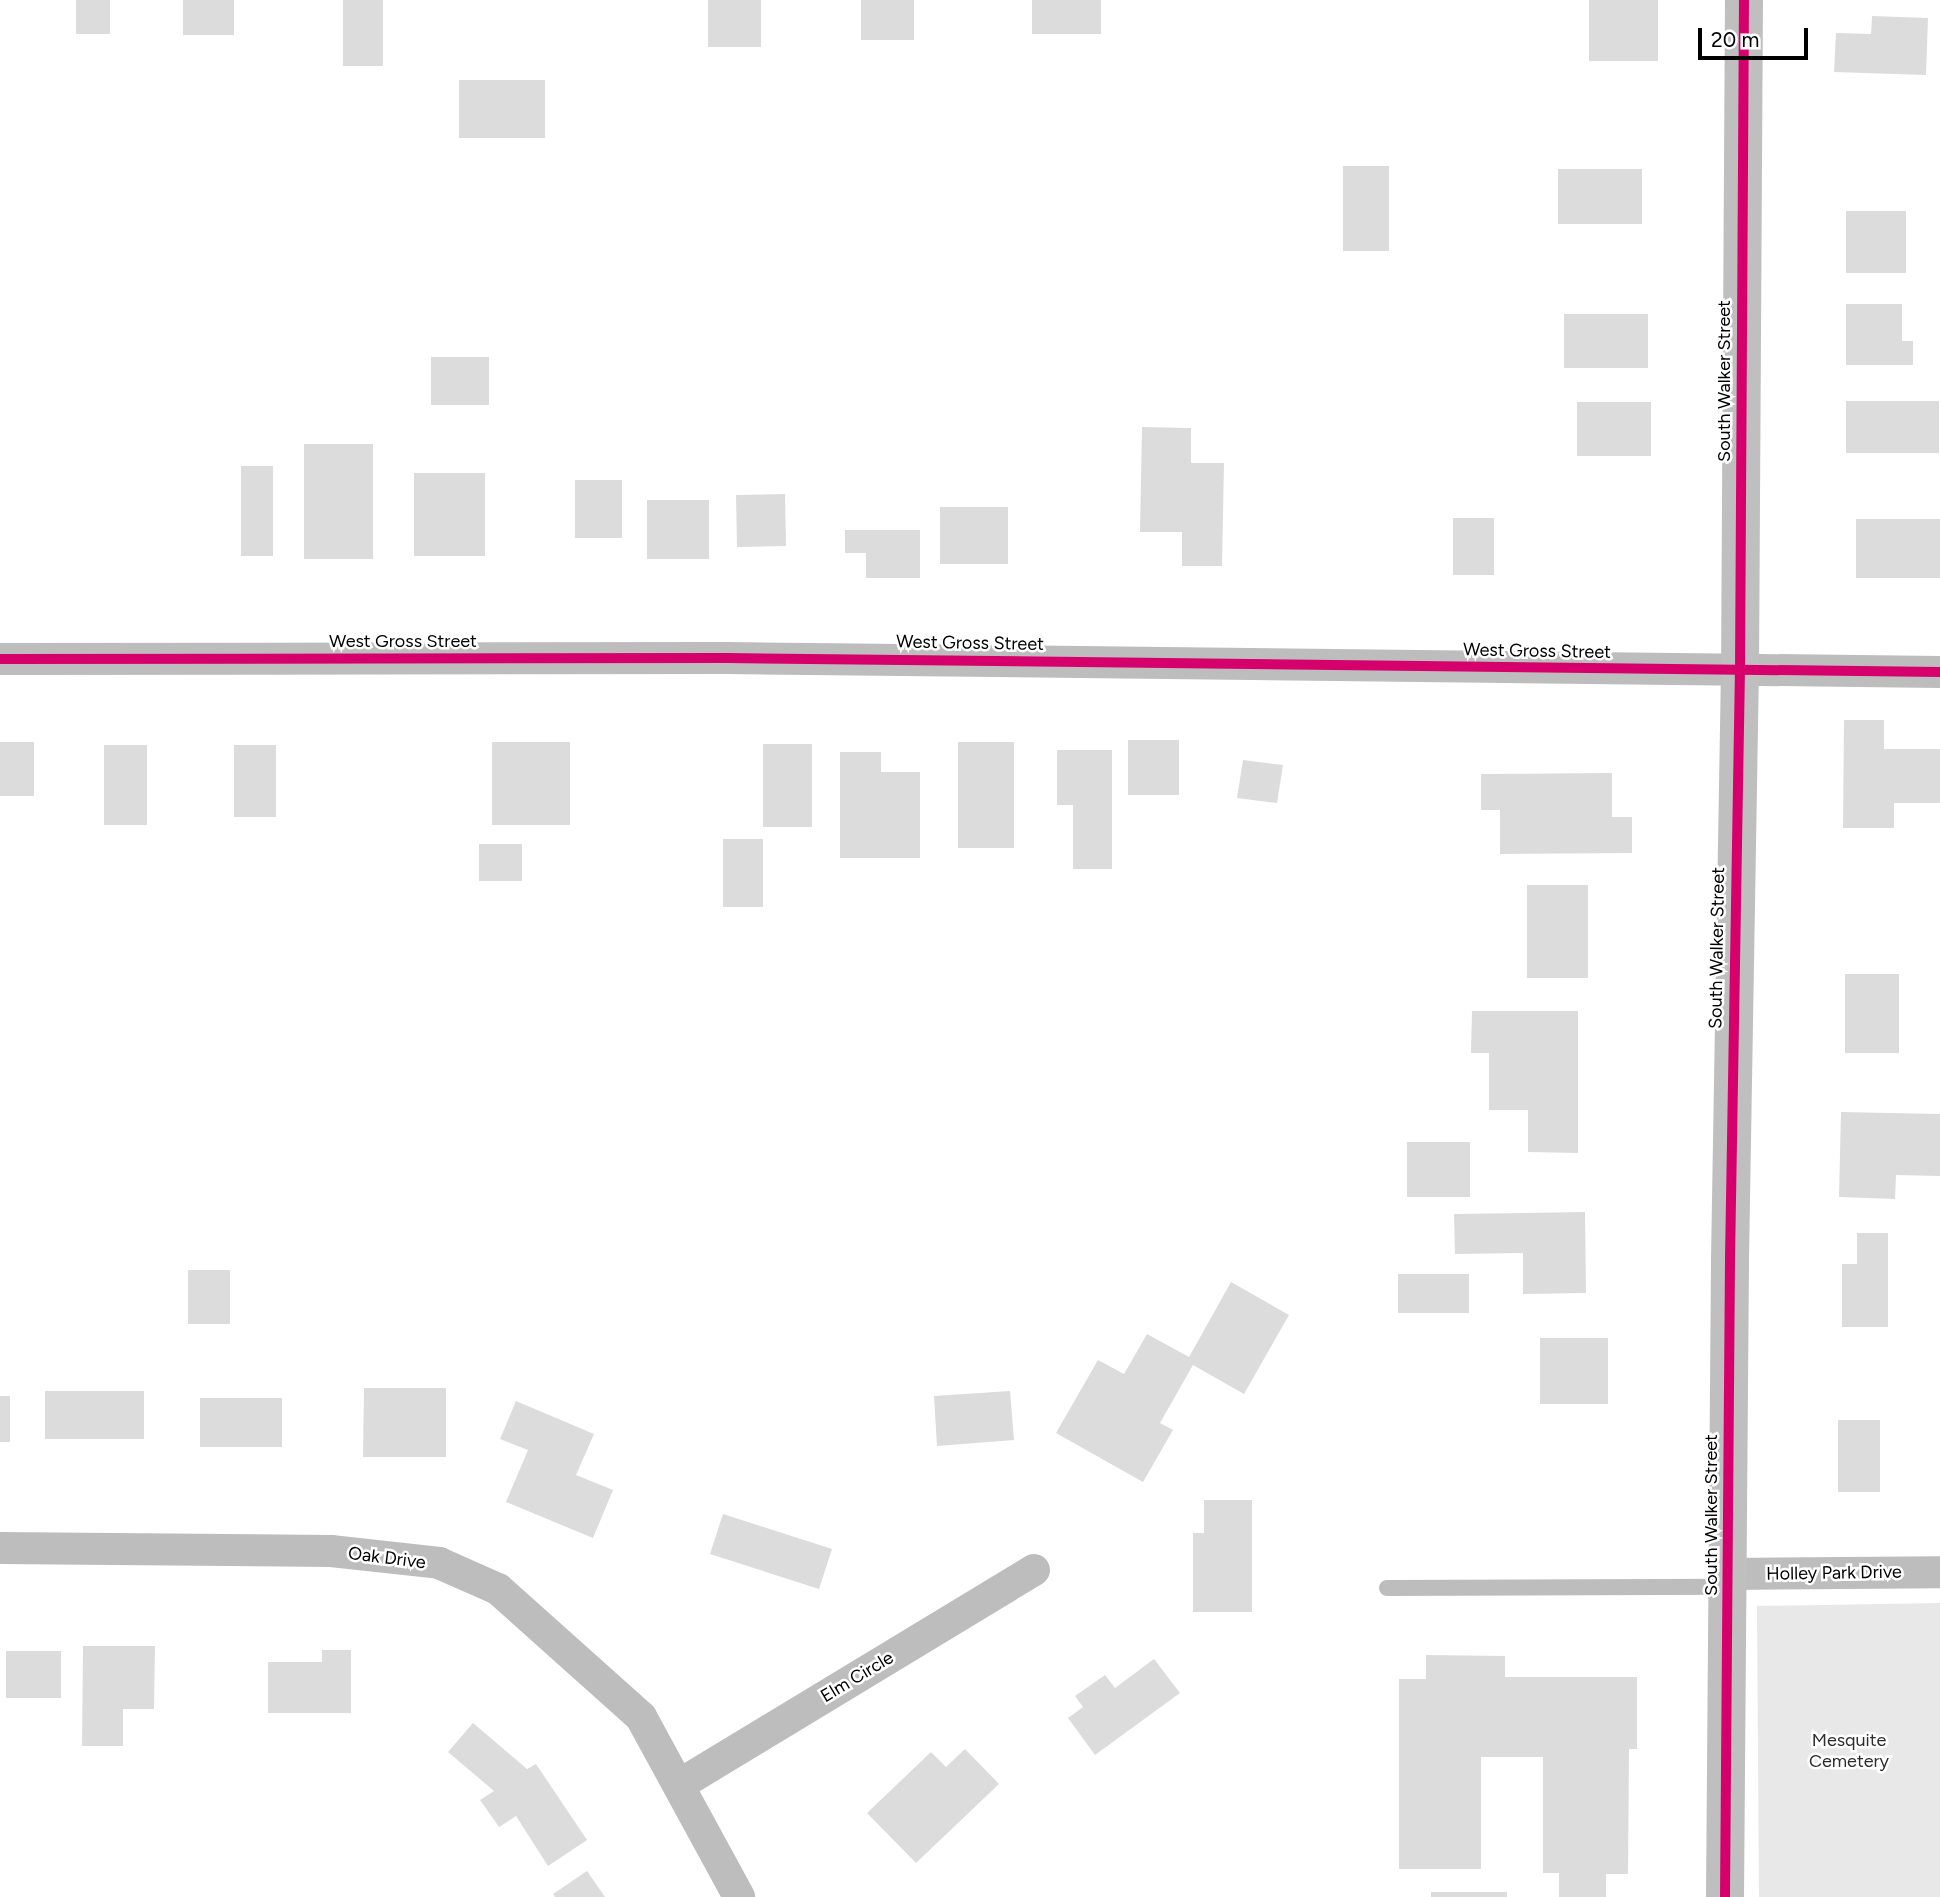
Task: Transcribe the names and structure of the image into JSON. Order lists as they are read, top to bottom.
{
  "streets": {
    "street": [
      "South Walker Street",
      "West Gross Street",
      "Oak Drive",
      "Holley Park Drive",
      "Elm Circle"
    ]
  },
  "crossings": [
    ["South Walker Street", "West Gross Street"],
    ["South Walker Street", "Holley Park Drive"],
    ["Oak Drive", "Elm Circle"]
  ],
  "parks": ["Mesquite Cemetery"],
  "scale_bar": "20 m"
}
